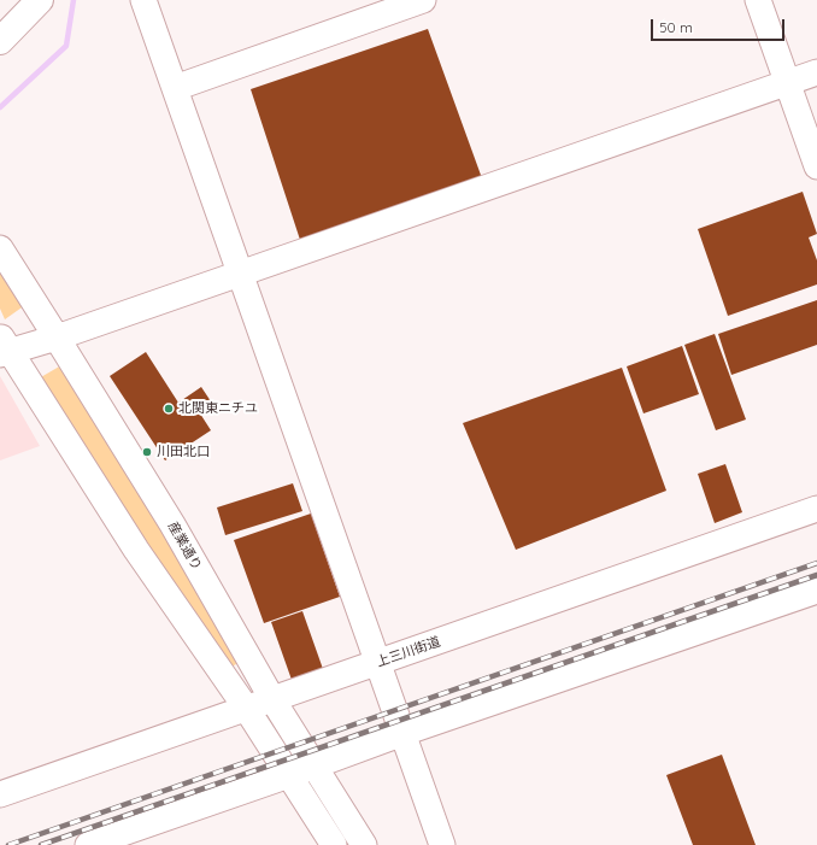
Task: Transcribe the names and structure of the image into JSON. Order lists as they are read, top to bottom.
{
  "streets": {
    "street": ["産業通り", "上三川街道"]
  },
  "crossings": [
    ["産業通り", "上三川街道"]
  ],
  "places": ["北関東ニチユ", "川田北口"],
  "scale_bar": "50 m"
}
